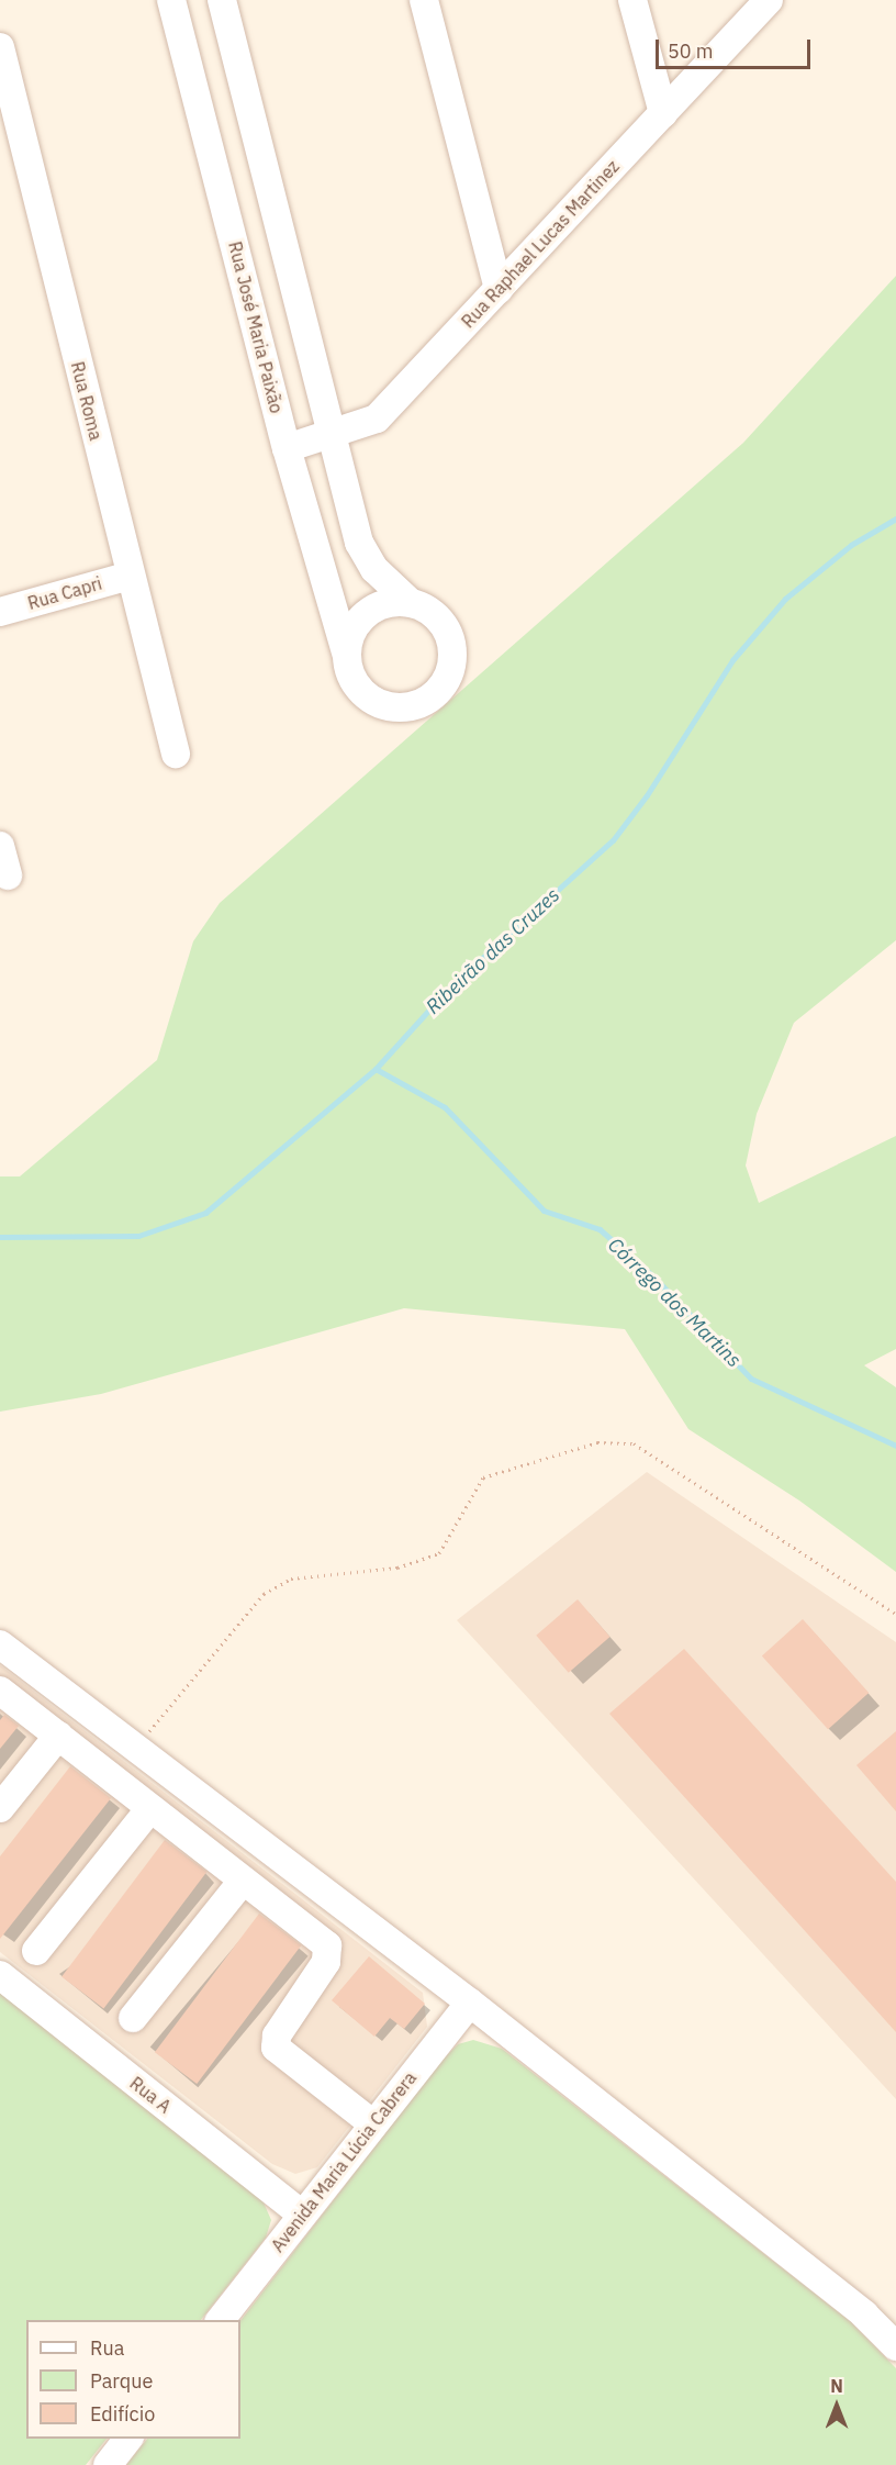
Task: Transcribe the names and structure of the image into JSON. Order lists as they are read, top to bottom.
{
  "streets": {
    "street": [
      "Rua Raphael Lucas Martinez",
      "Rua José Maria Paixão",
      "Rua Roma",
      "Rua Capri",
      "Rua A",
      "Avenida Maria Lúcia Cabrera"
    ]
  },
  "crossings": [
    ["Rua Raphael Lucas Martinez", "Rua José Maria Paixão"],
    ["Rua Roma", "Rua Capri"],
    ["Rua A", "Avenida Maria Lúcia Cabrera"]
  ],
  "water": ["Ribeirão das Cruzes", "Córrego dos Martins"],
  "legend": ["Rua", "Parque", "Edifício"],
  "scale_bar": "50 m",
  "north": "top"
}
